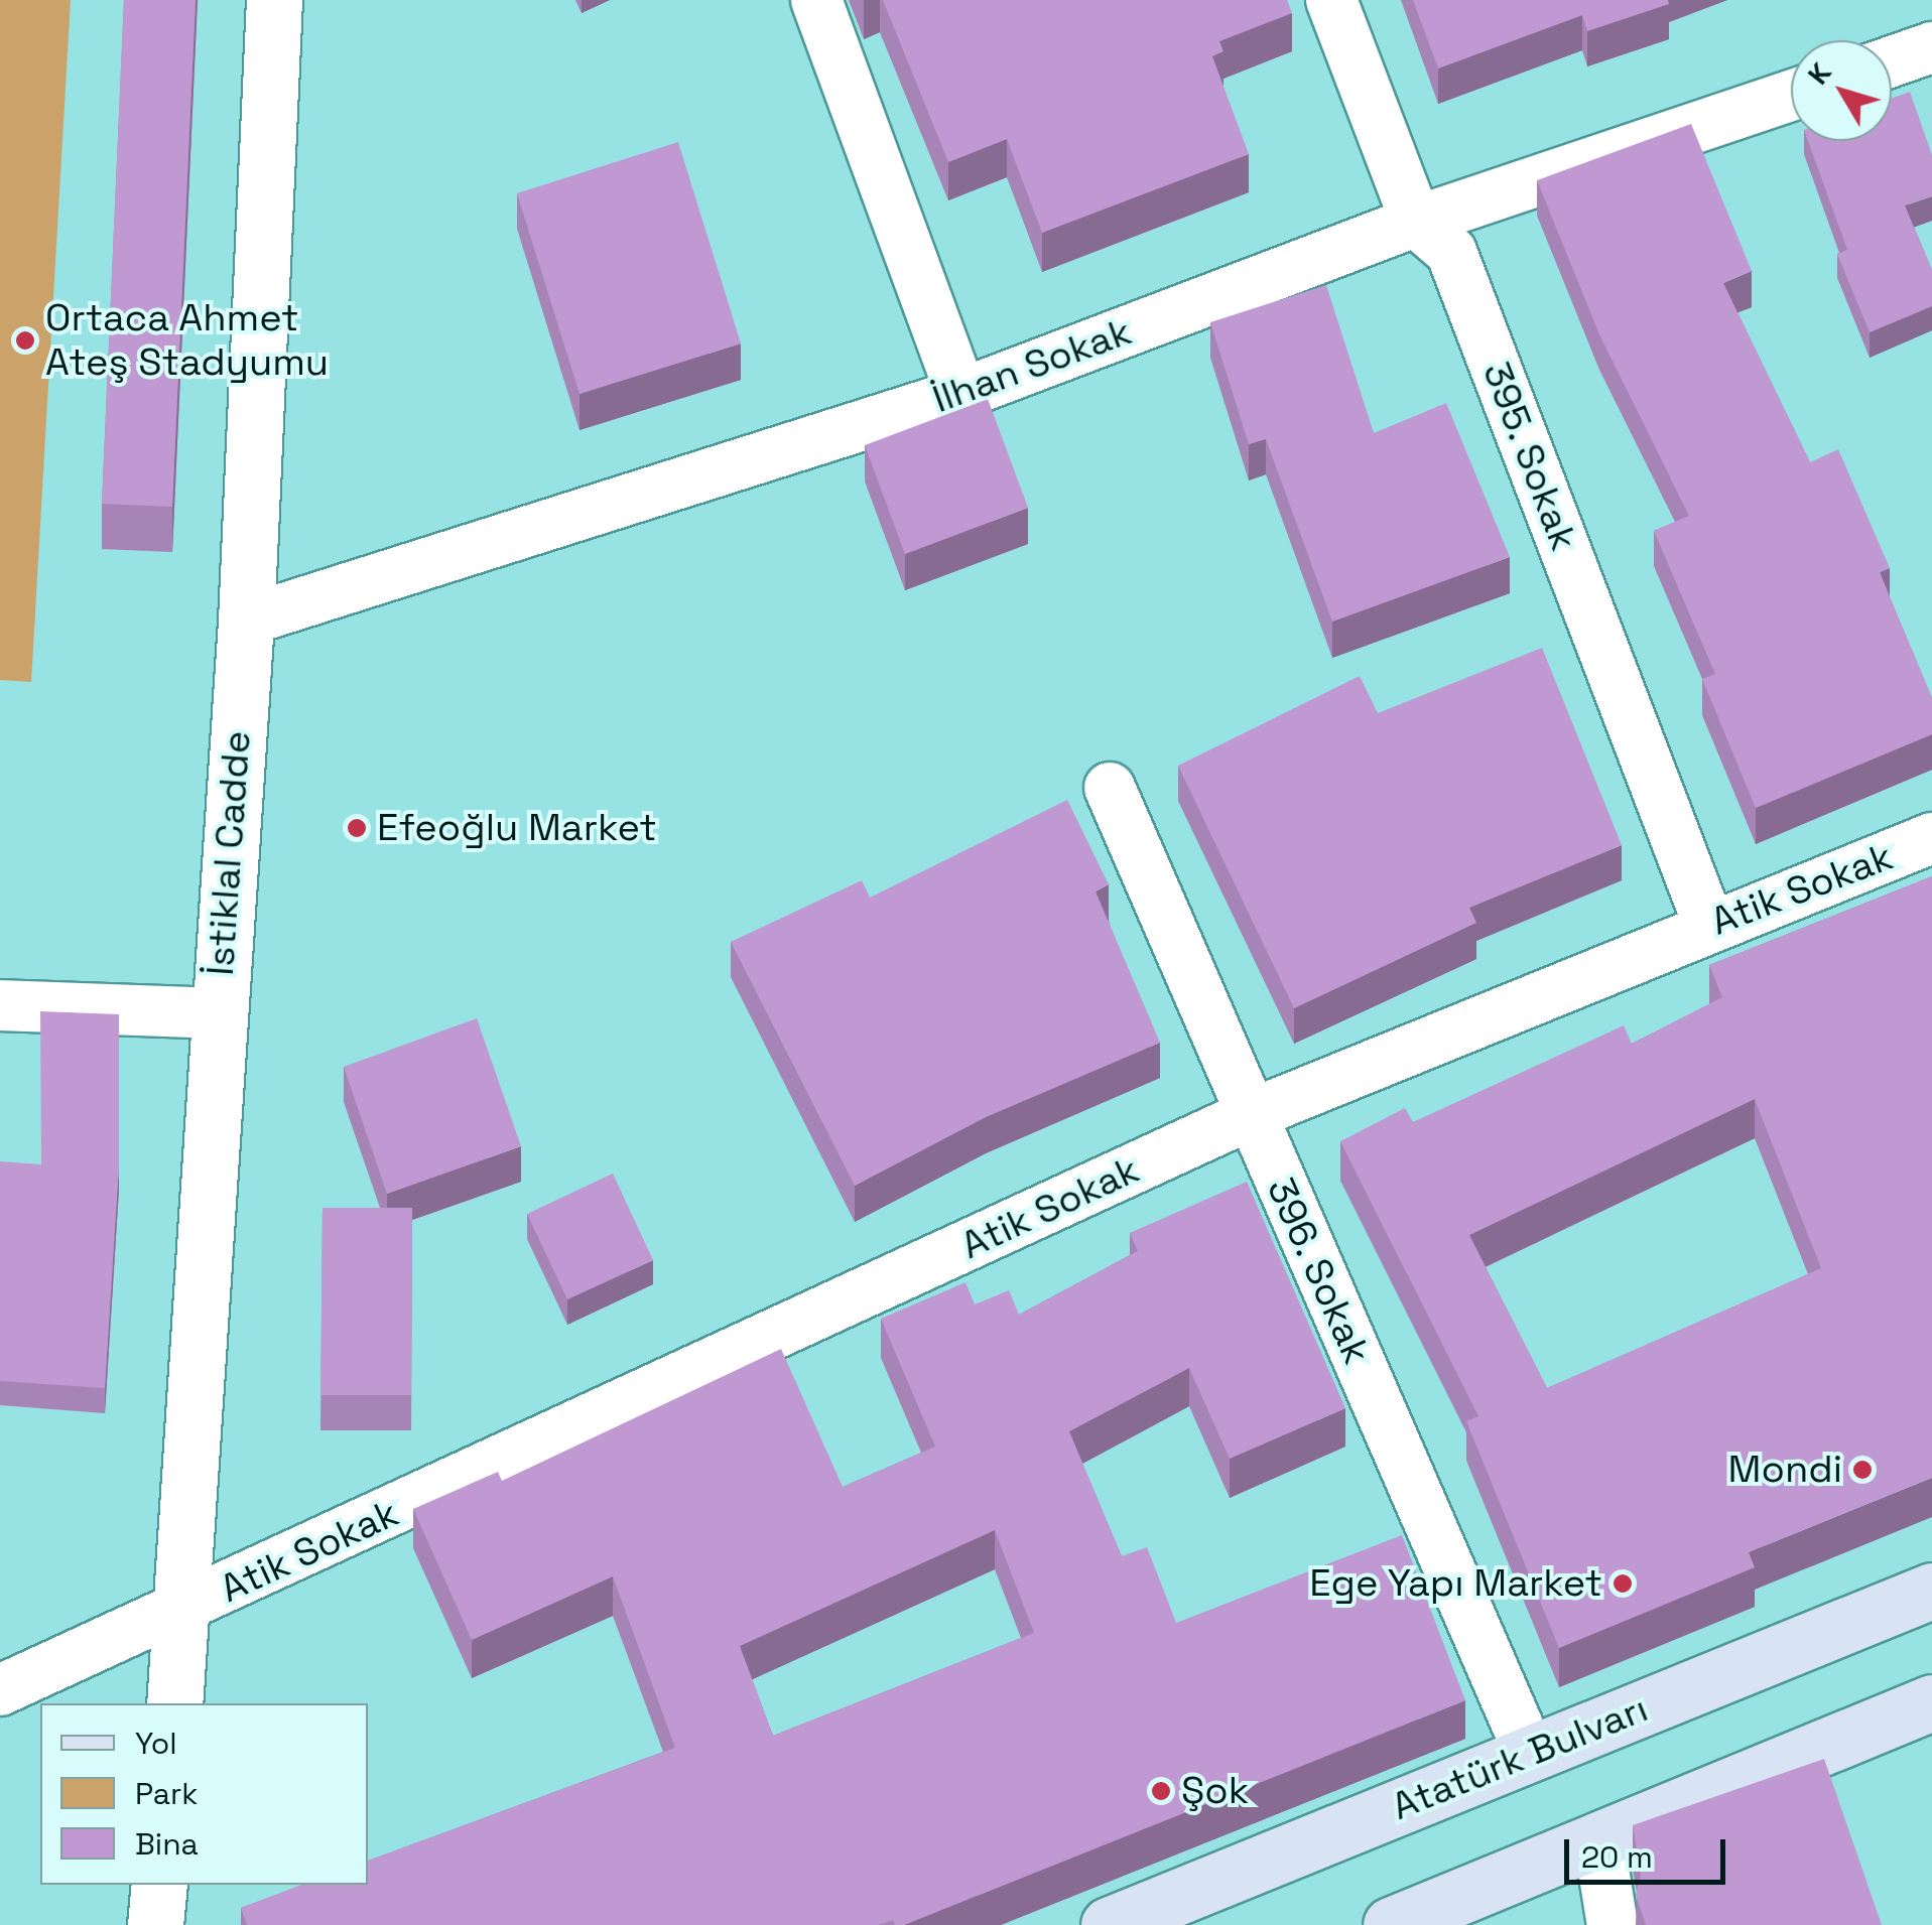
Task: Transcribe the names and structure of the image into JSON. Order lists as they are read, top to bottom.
{
  "streets": {
    "main road": ["Atatürk Bulvarı"],
    "street": [
      "İlhan Sokak",
      "395. Sokak",
      "İstiklal Cadde",
      "Atik Sokak",
      "396. Sokak"
    ]
  },
  "crossings": [
    ["İlhan Sokak", "395. Sokak"],
    ["İlhan Sokak", "İstiklal Cadde"],
    ["395. Sokak", "Atik Sokak"],
    ["İstiklal Cadde", "Atik Sokak"],
    ["Atik Sokak", "396. Sokak"],
    ["396. Sokak", "Atatürk Bulvarı"]
  ],
  "places": [
    "Ortaca Ahmet Ateş Stadyumu",
    "Efeoğlu Market",
    "Mondi",
    "Ege Yapı Market",
    "Şok"
  ],
  "legend": ["Yol", "Park", "Bina"],
  "scale_bar": "20 m",
  "north": "top left"
}
